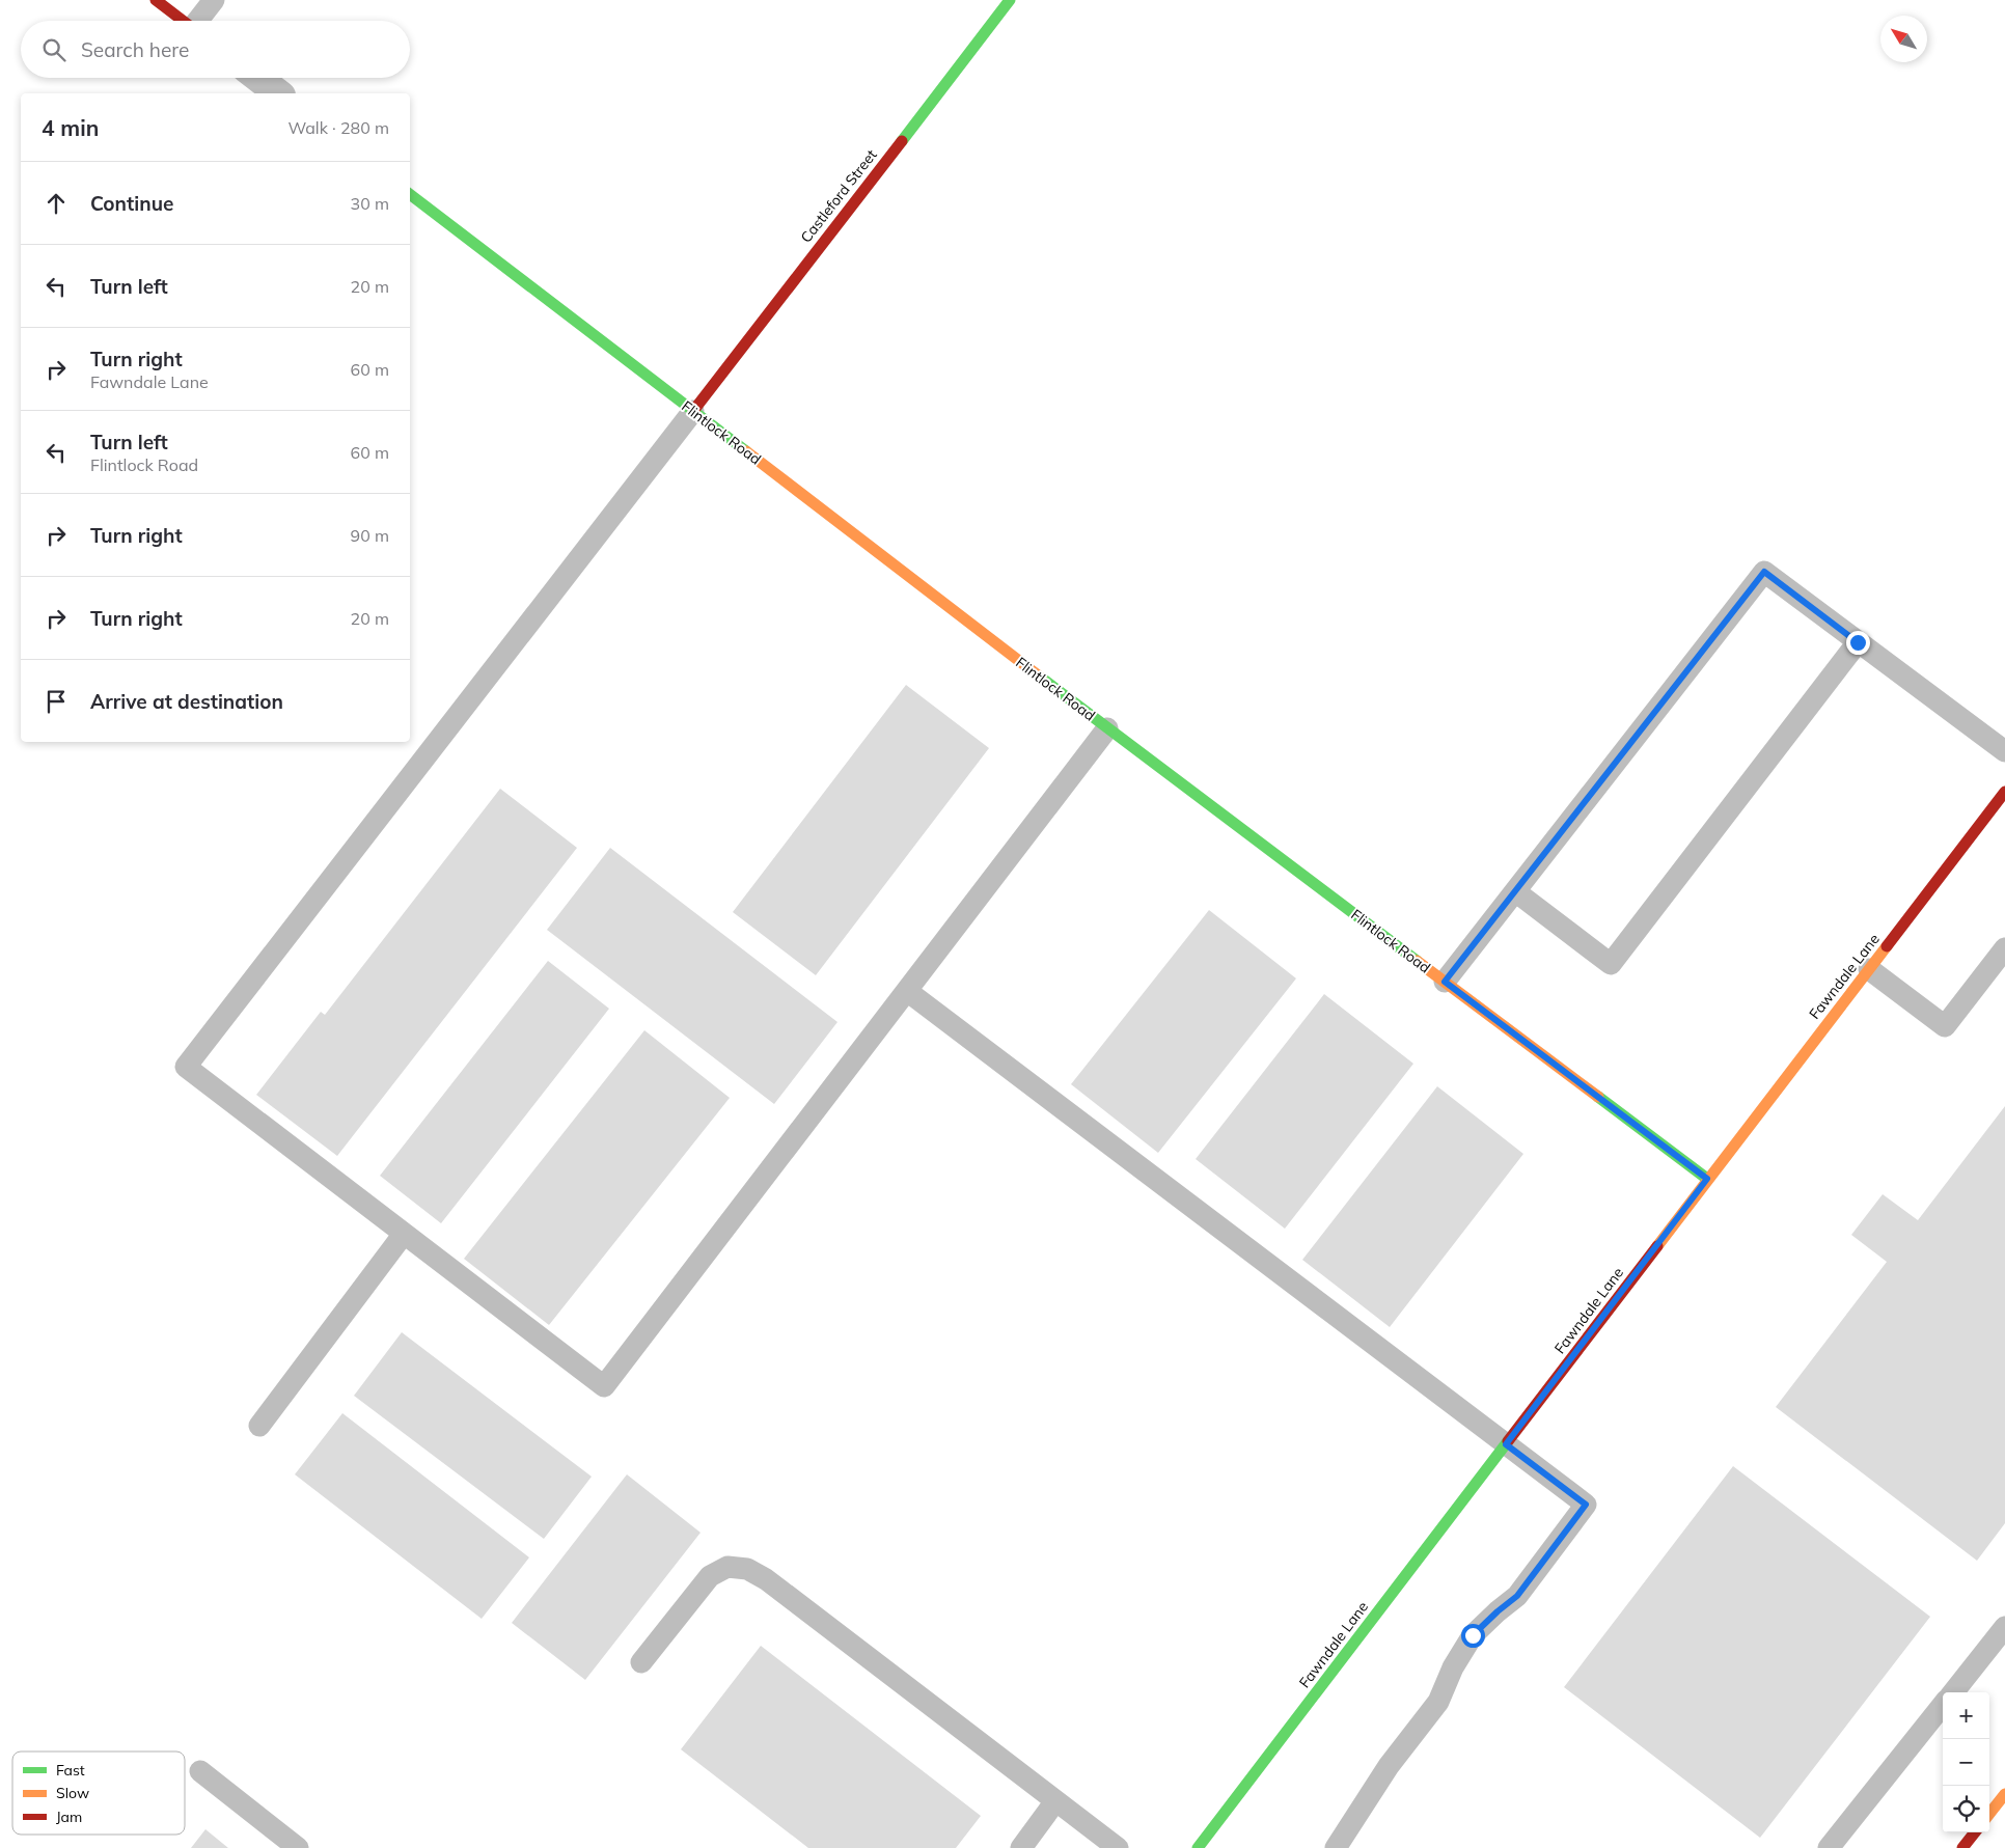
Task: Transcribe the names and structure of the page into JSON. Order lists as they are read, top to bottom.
{
  "streets": {
    "street": ["Castleford Street", "Flintlock Road", "Fawndale Lane"]
  },
  "crossings": [
    ["Castleford Street", "Flintlock Road"],
    ["Flintlock Road", "Fawndale Lane"]
  ],
  "legend": ["Fast", "Slow", "Jam"],
  "north": "top left",
  "page": {
    "search": "Search here",
    "heading": ["4 min", "Walk · 280 m"],
    "list": [
      ["Continue", "30 m"],
      ["Turn left", "20 m"],
      ["Turn right", "Fawndale Lane", "60 m"],
      ["Turn left", "Flintlock Road", "60 m"],
      ["Turn right", "90 m"],
      ["Turn right", "20 m"],
      "Arrive at destination"
    ],
    "map_buttons": ["+", "−"]
  }
}
